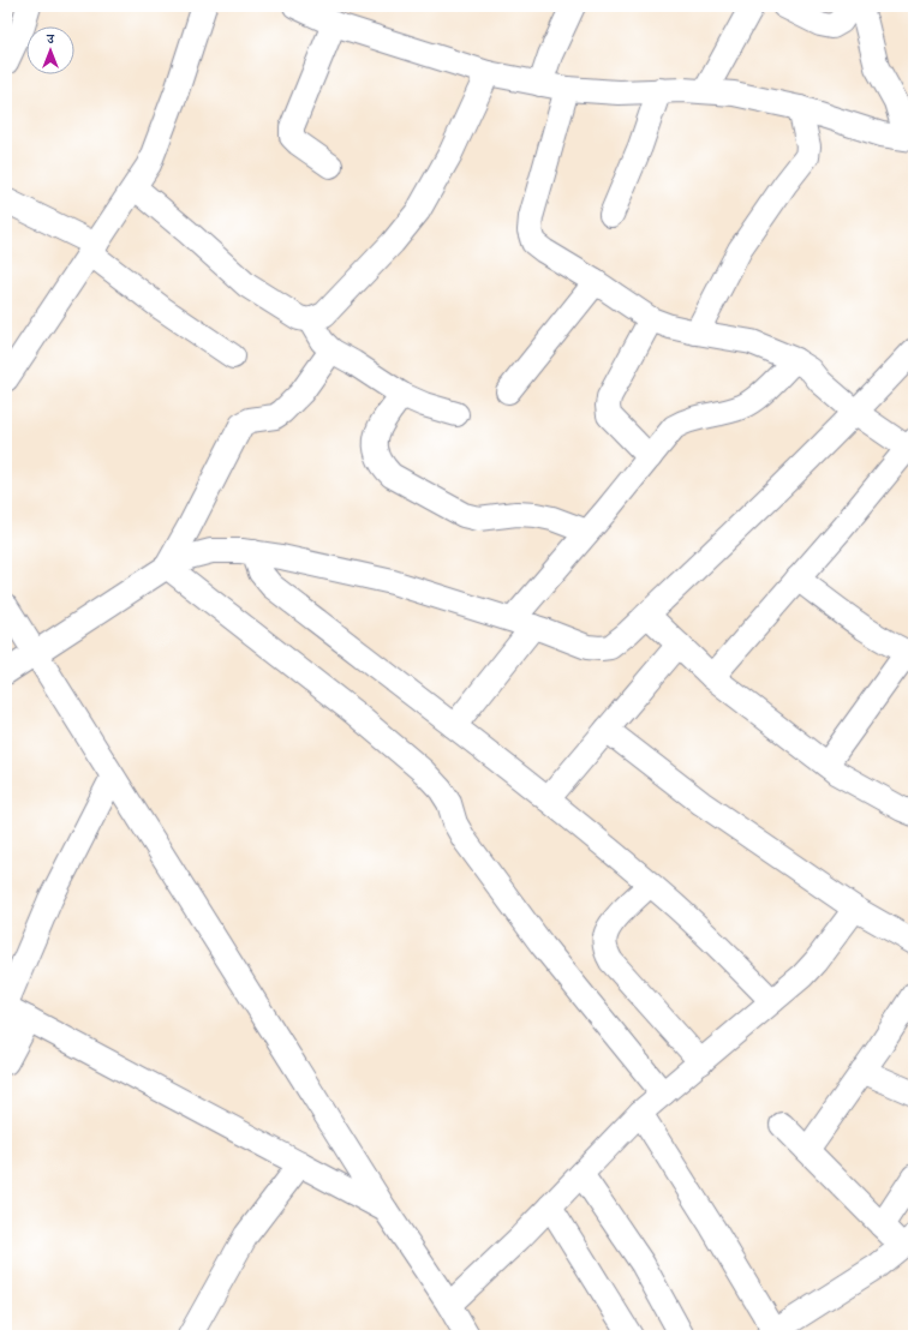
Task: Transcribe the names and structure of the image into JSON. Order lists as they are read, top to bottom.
{
  "north": "top"
}
